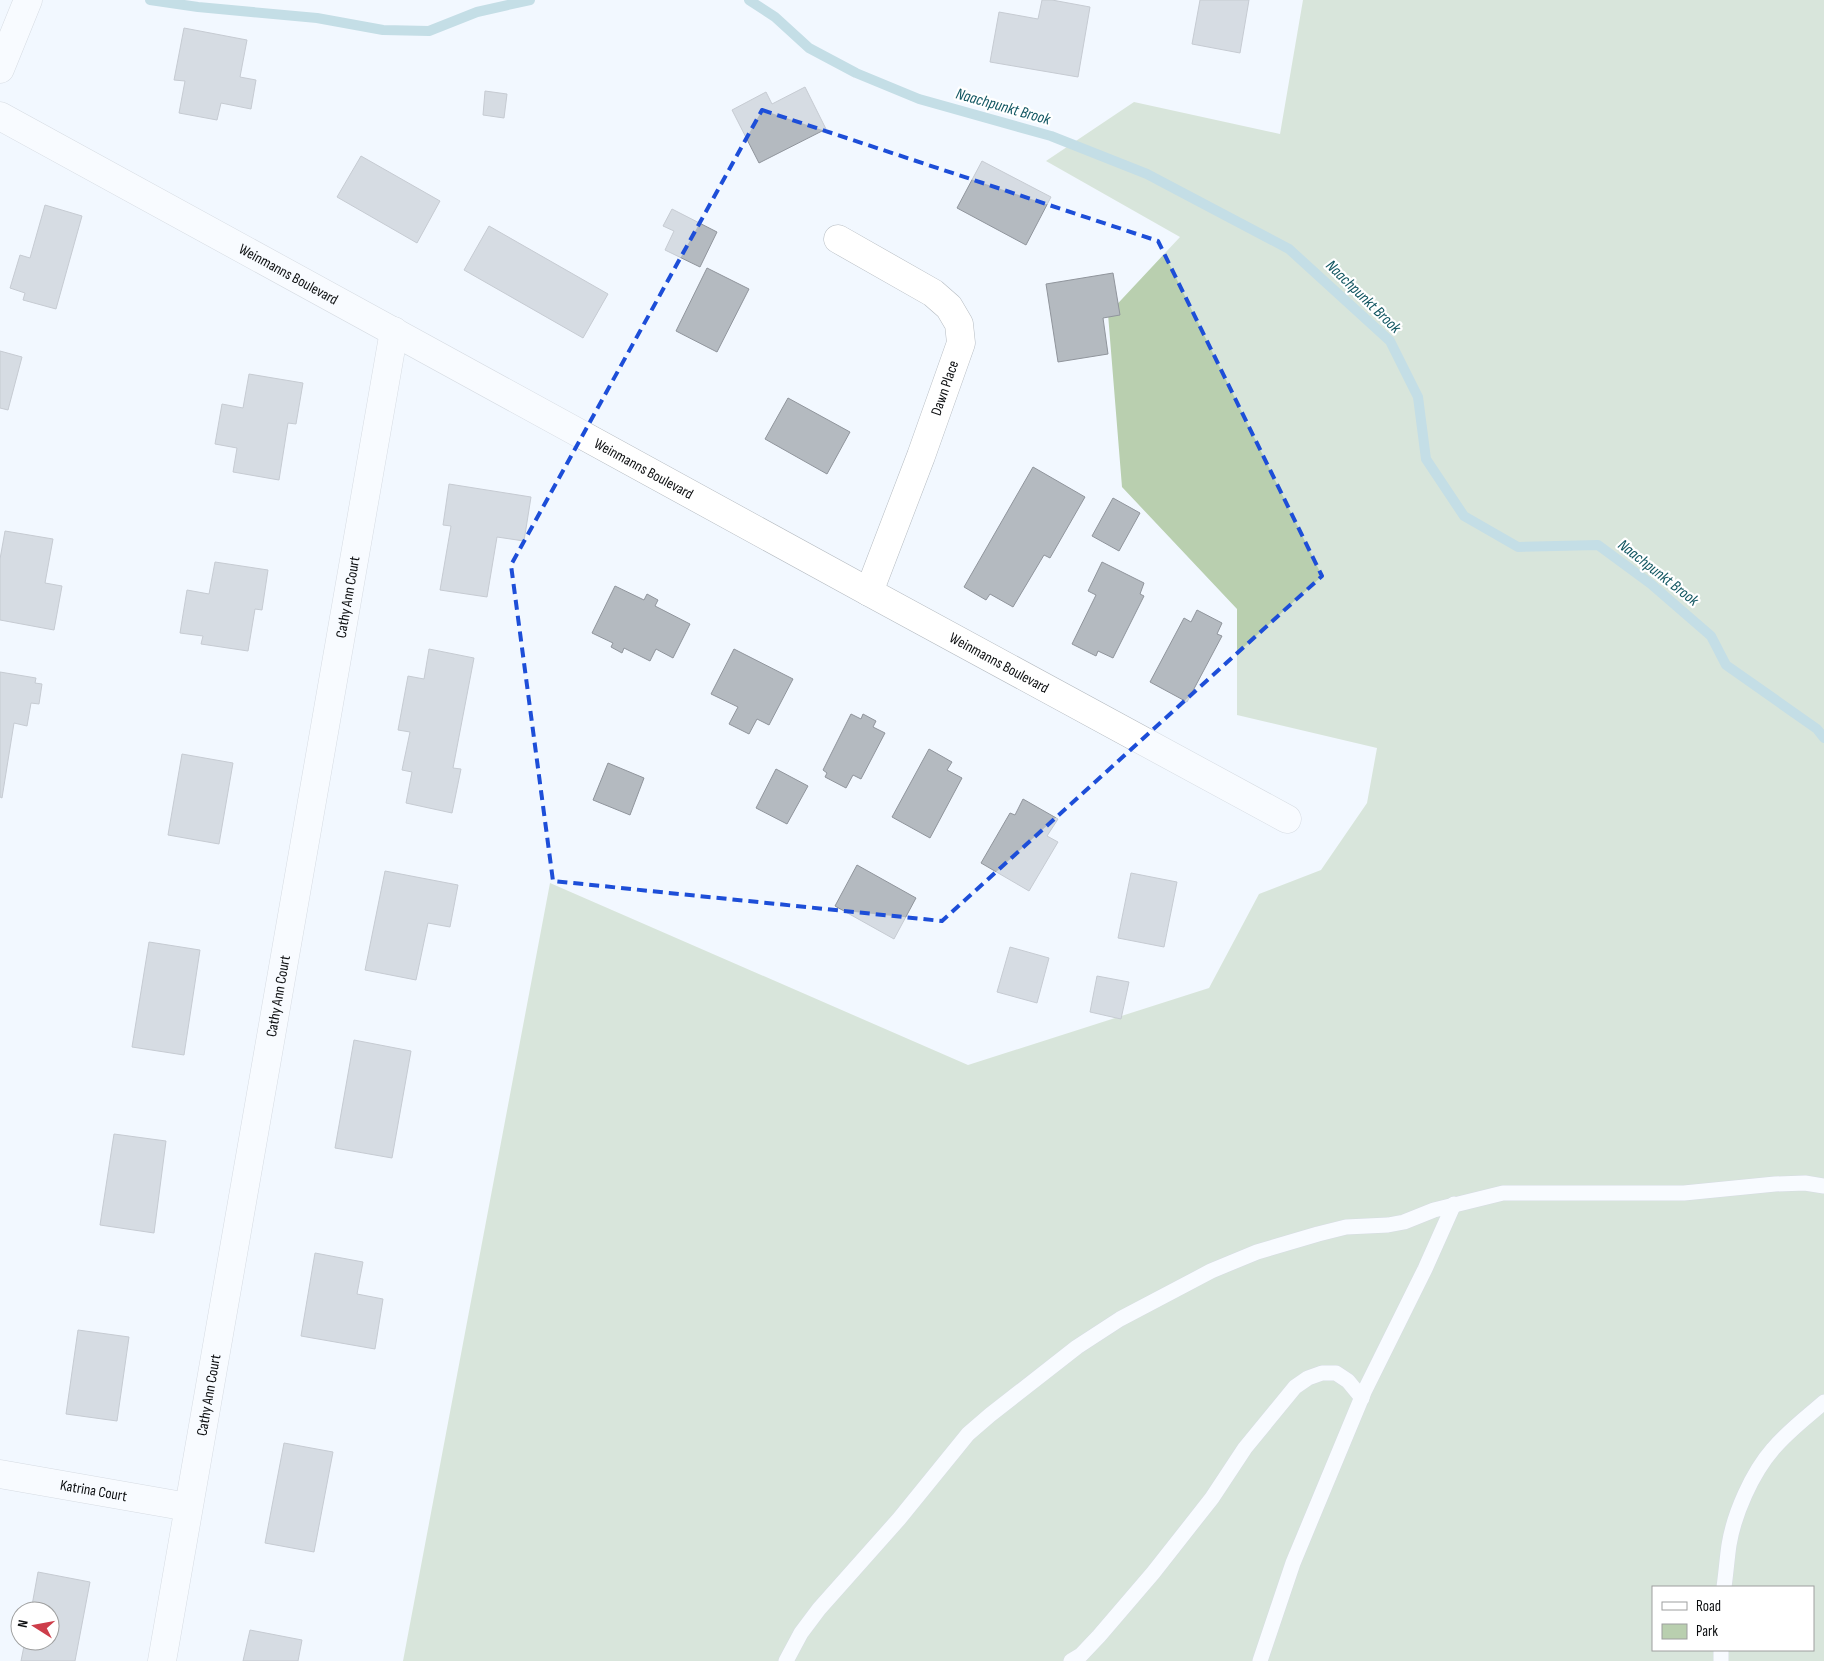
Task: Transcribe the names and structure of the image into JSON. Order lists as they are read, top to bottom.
{
  "streets": {
    "street": [
      "Weinmanns Boulevard",
      "Dawn Place",
      "Cathy Ann Court",
      "Katrina Court"
    ]
  },
  "crossings": [
    ["Weinmanns Boulevard", "Dawn Place"],
    ["Weinmanns Boulevard", "Cathy Ann Court"],
    ["Cathy Ann Court", "Katrina Court"]
  ],
  "water": ["Naachpunkt Brook"],
  "legend": ["Road", "Park"],
  "north": "left"
}
